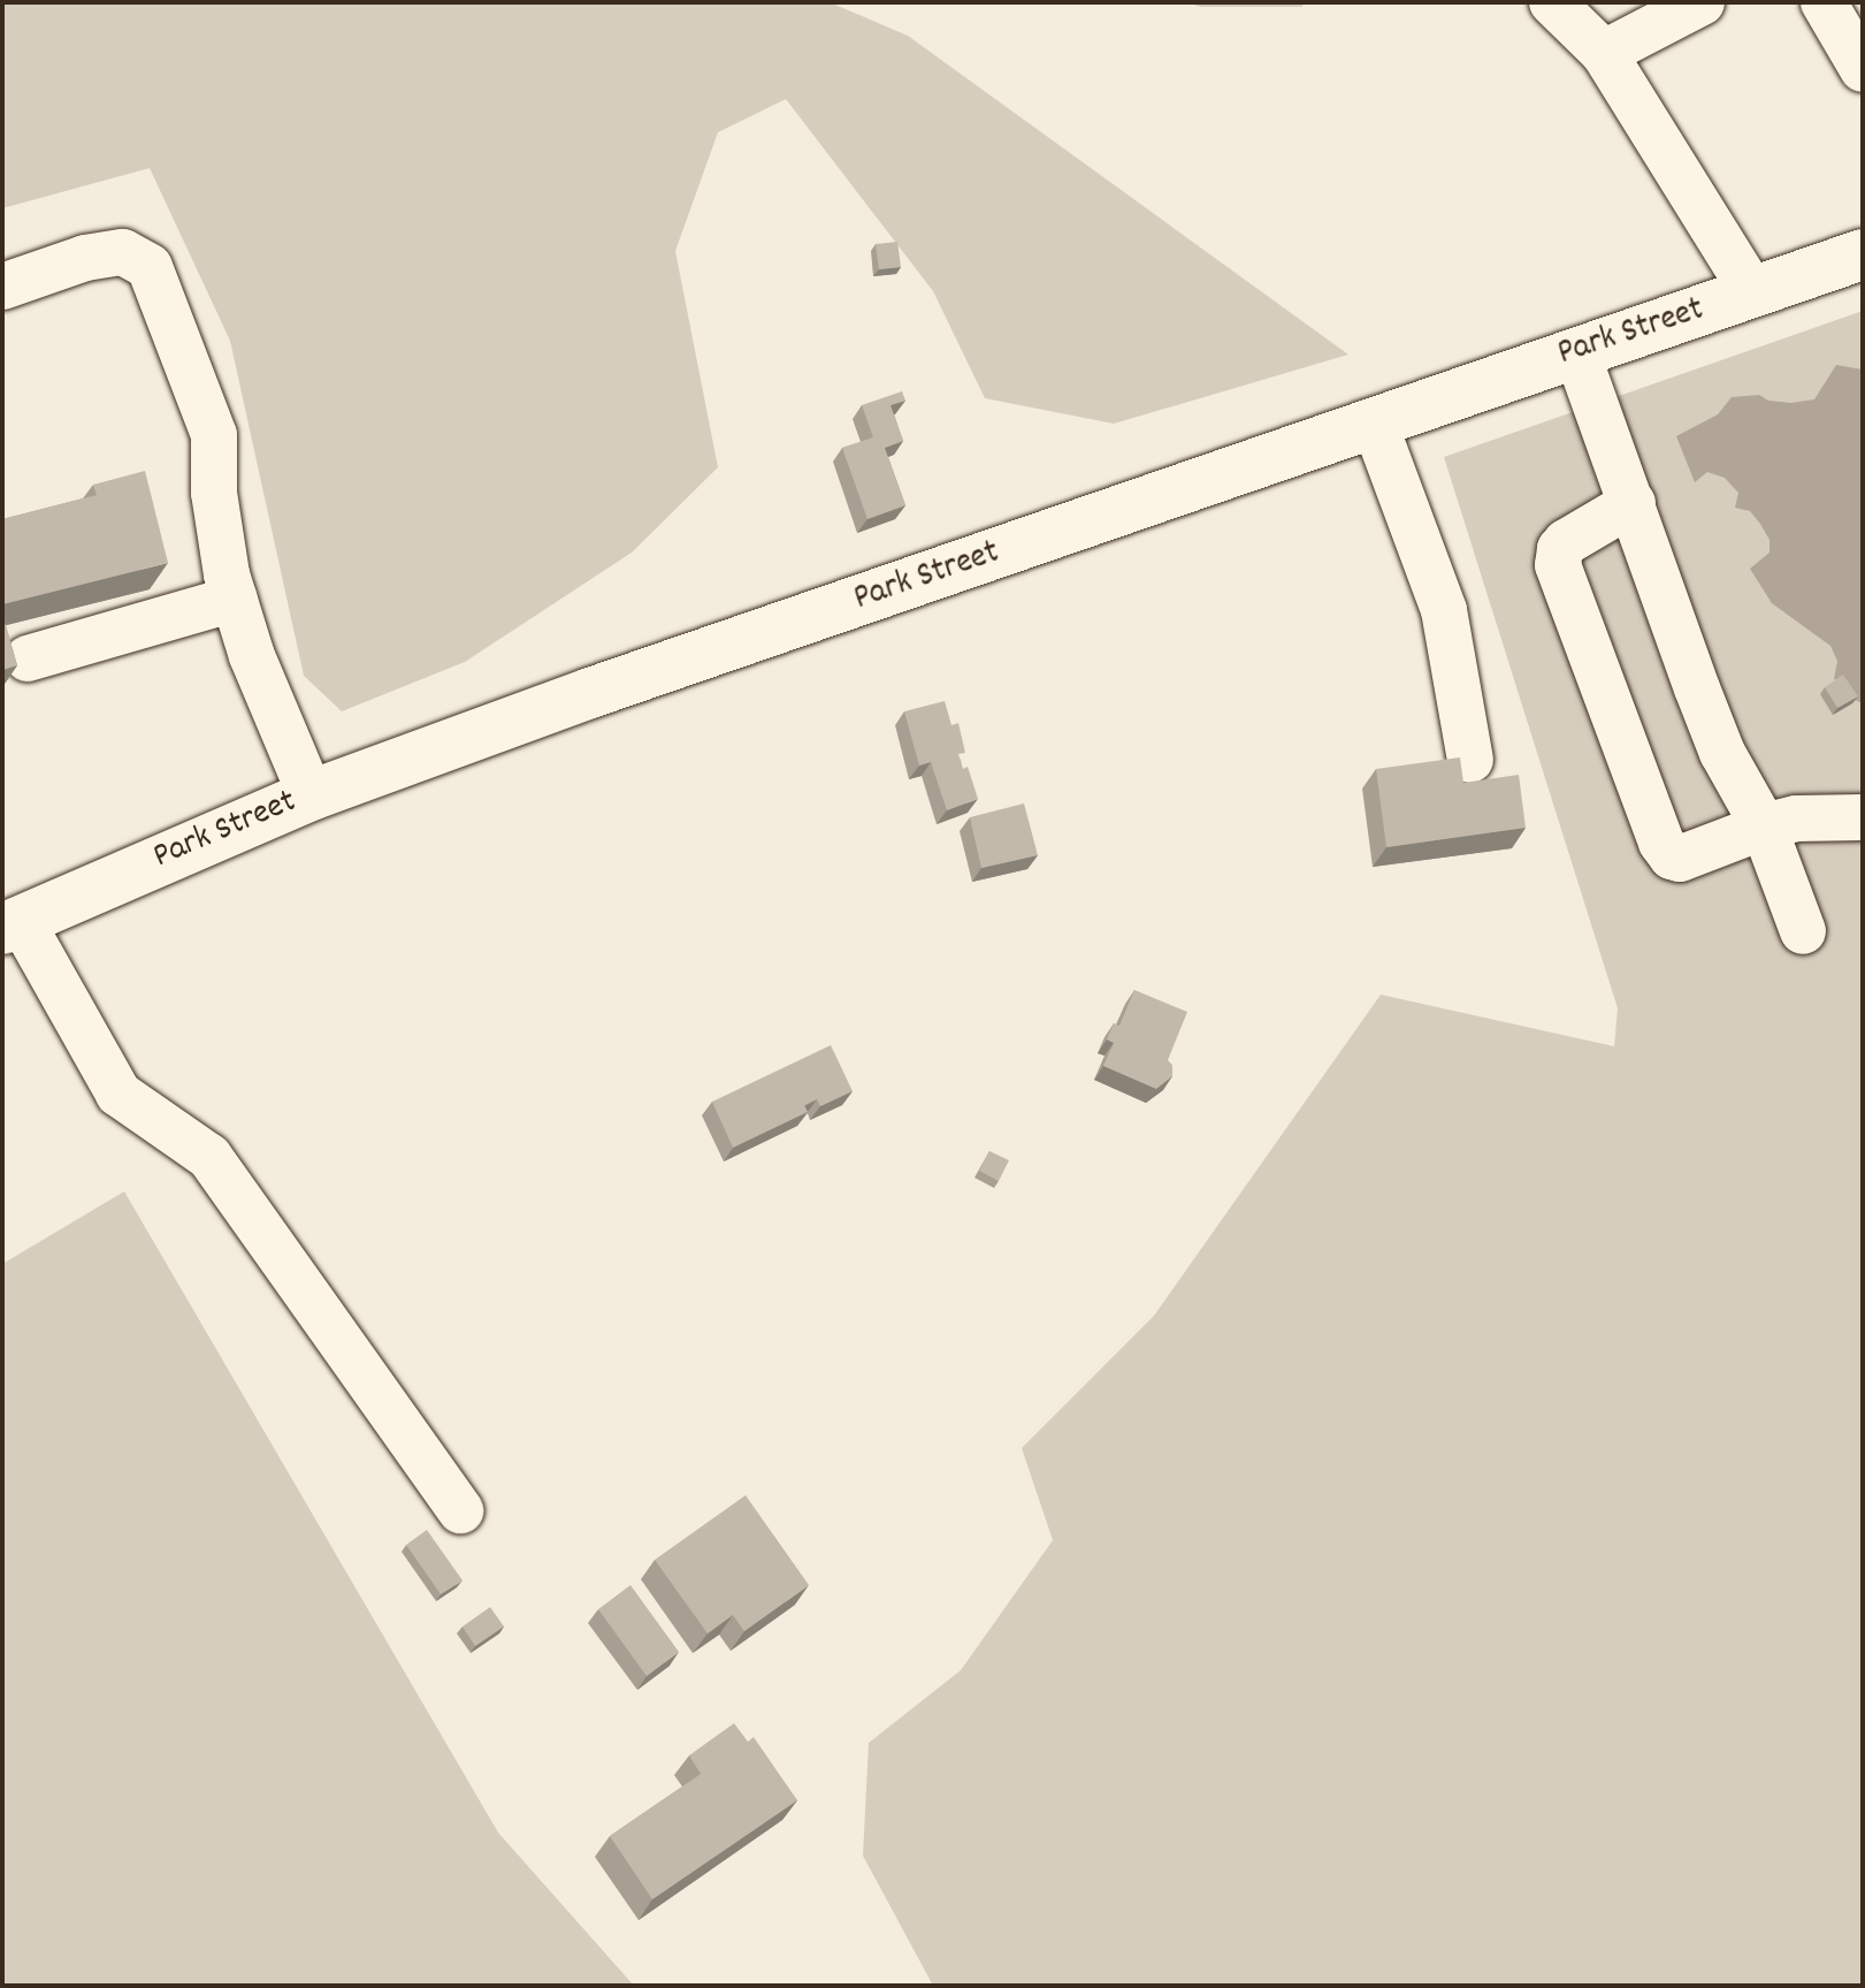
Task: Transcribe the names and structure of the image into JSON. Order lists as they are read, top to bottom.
{
  "streets": {
    "main road": ["Park Street"]
  }
}
